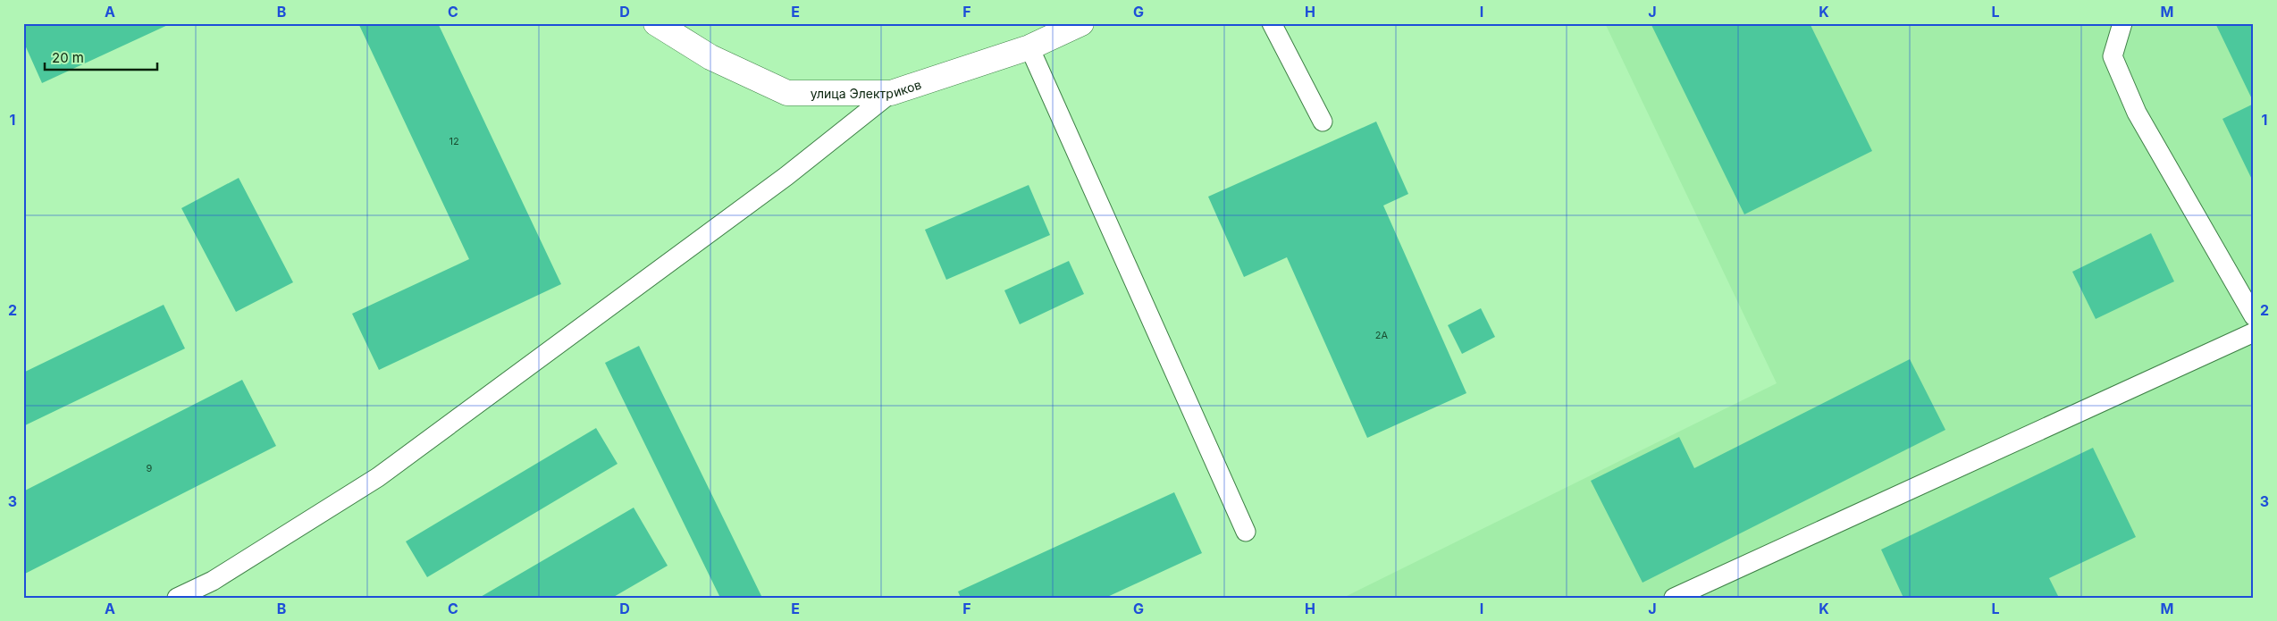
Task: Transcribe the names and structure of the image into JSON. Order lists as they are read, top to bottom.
{
  "streets": {
    "street": ["улица Электриков"]
  },
  "house_numbers": ["12", "2А", "9"],
  "scale_bar": "20 m",
  "grid": {
    "columns": [
      "A",
      "B",
      "C",
      "D",
      "E",
      "F",
      "G",
      "H",
      "I",
      "J",
      "K",
      "L",
      "M"
    ],
    "rows": ["1", "2", "3"]
  }
}
